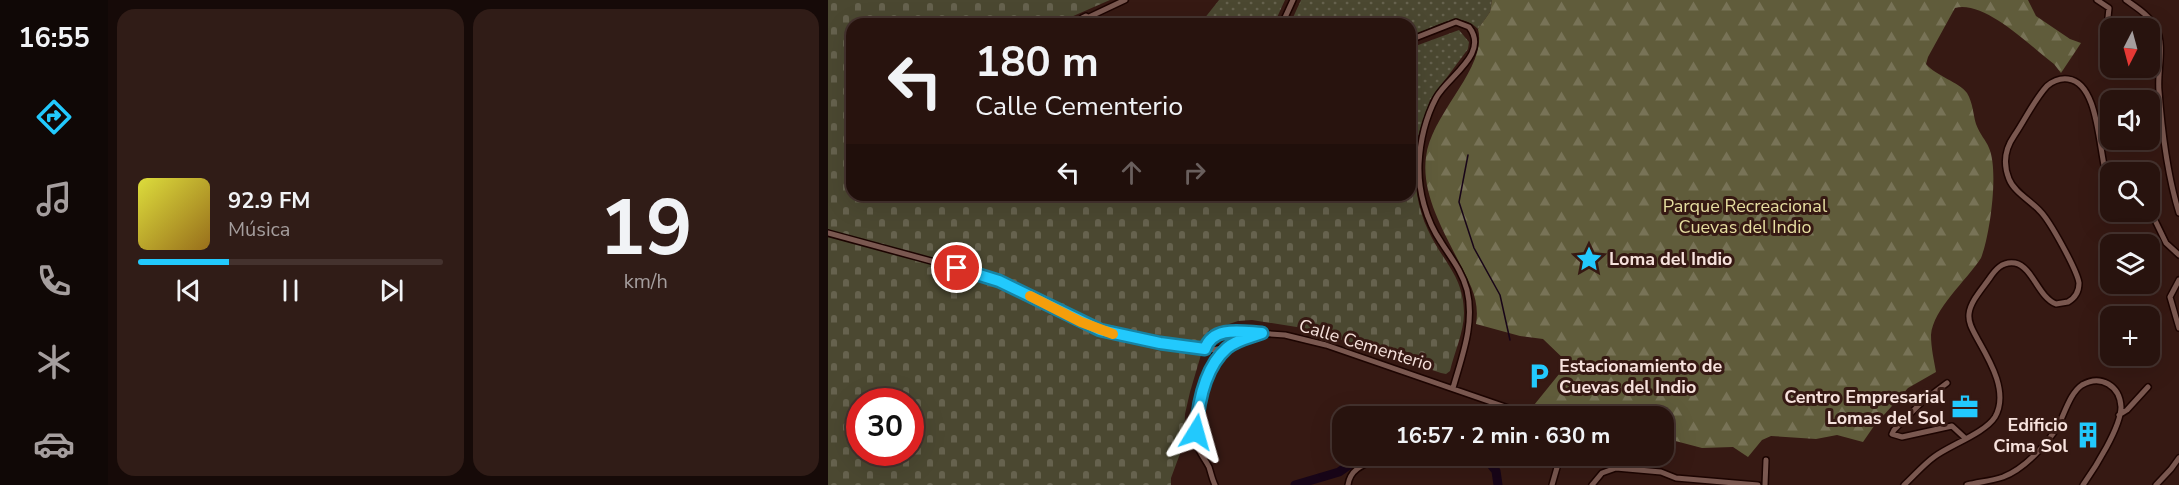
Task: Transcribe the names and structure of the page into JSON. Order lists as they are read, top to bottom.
{
  "streets": {
    "street": ["Calle Cementerio"]
  },
  "parks": ["Parque Recreacional Cuevas del Indio"],
  "places": {
    "place": ["Loma del Indio"],
    "parking": ["Estacionamiento de Cuevas del Indio"],
    "office": ["Centro Empresarial Lomas del Sol"],
    "building": ["Edificio Cima Sol"]
  },
  "north": "bottom",
  "page": {
    "tabs": "16:55",
    "tile": ["19", "km/h"],
    "map_buttons": "+",
    "turn": ["180 m", "Calle Cementerio"],
    "song": ["92.9 FM", "Música"],
    "limit": "30",
    "trip": "16:57 · 2 min · 630 m"
  }
}
